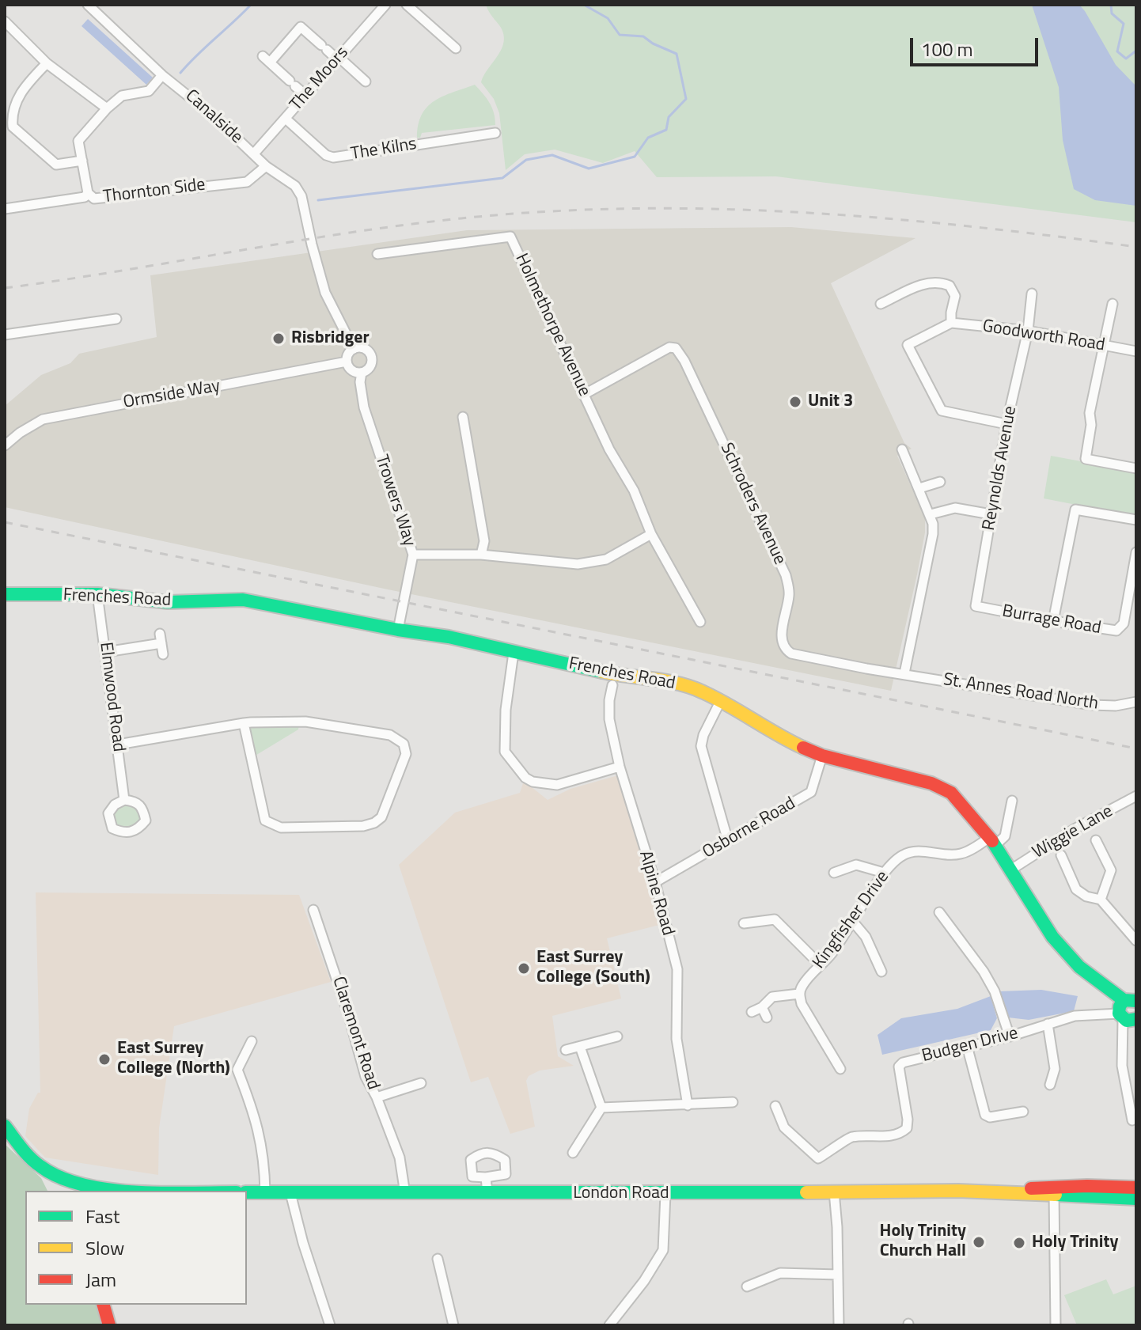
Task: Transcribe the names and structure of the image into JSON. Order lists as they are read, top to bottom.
{
  "streets": {
    "main road": ["Frenches Road", "London Road"],
    "street": [
      "The Moors",
      "Canalside",
      "The Kilns",
      "Thornton Side",
      "Holmethorpe Avenue",
      "Goodworth Road",
      "Ormside Way",
      "Reynolds Avenue",
      "Trowers Way",
      "Schroders Avenue",
      "Burrage Road",
      "St. Annes Road North",
      "Elmwood Road",
      "Osborne Road",
      "Wiggie Lane",
      "Alpine Road",
      "Kingfisher Drive",
      "Claremont Road",
      "Budgen Drive"
    ]
  },
  "crossings": [
    ["The Moors", "Canalside"],
    ["The Moors", "The Kilns"],
    ["Canalside", "Thornton Side"],
    ["Canalside", "Trowers Way"],
    ["Holmethorpe Avenue", "Schroders Avenue"],
    ["Goodworth Road", "Reynolds Avenue"],
    ["Ormside Way", "Trowers Way"],
    ["Reynolds Avenue", "Burrage Road"],
    ["Trowers Way", "Frenches Road"],
    ["Schroders Avenue", "St. Annes Road North"],
    ["Frenches Road", "Elmwood Road"],
    ["Frenches Road", "Osborne Road"],
    ["Frenches Road", "Wiggie Lane"],
    ["Frenches Road", "Kingfisher Drive"],
    ["Osborne Road", "Alpine Road"],
    ["Claremont Road", "London Road"]
  ],
  "places": [
    "Risbridger",
    "Unit 3",
    "East Surrey College (South)",
    "East Surrey College (North)",
    "Holy Trinity Church Hall",
    "Holy Trinity"
  ],
  "legend": ["Fast", "Slow", "Jam"],
  "scale_bar": "100 m"
}
